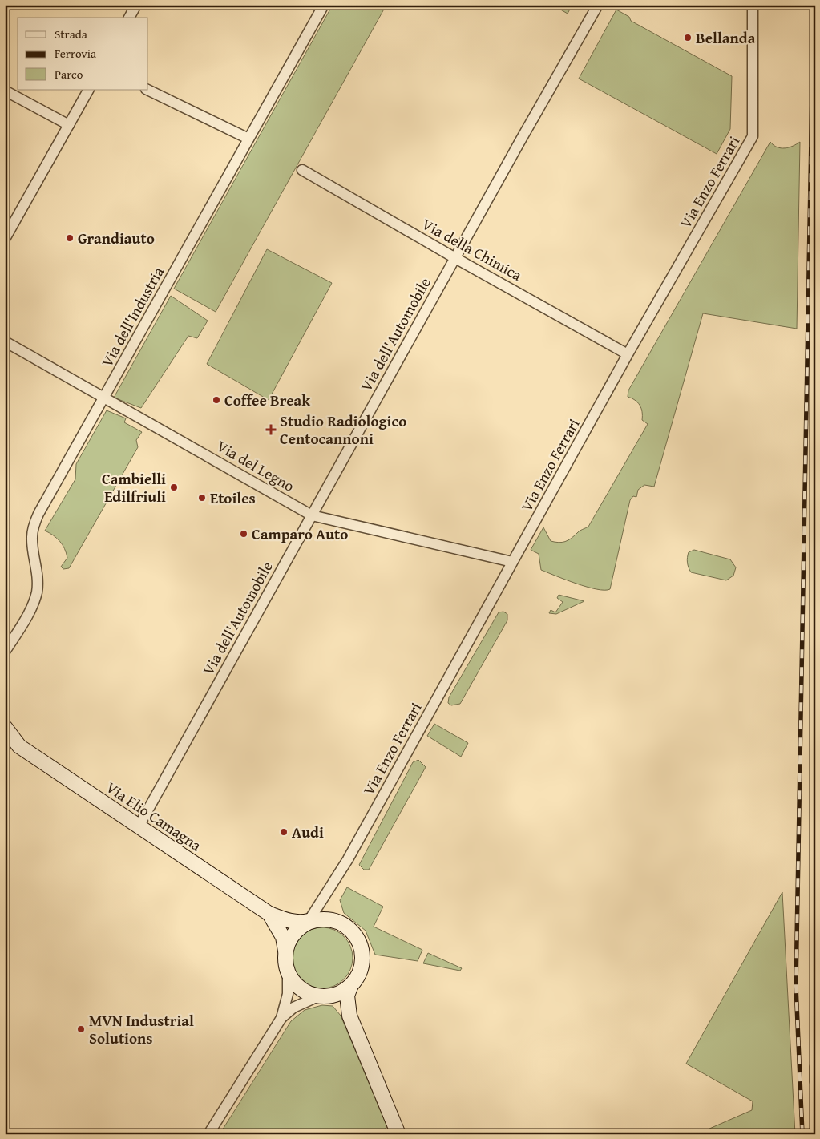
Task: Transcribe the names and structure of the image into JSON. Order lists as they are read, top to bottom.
{
  "streets": {
    "street": [
      "Via Enzo Ferrari",
      "Via della Chimica",
      "Via dell'Industria",
      "Via dell'Automobile",
      "Via del Legno",
      "Via Elio Camagna"
    ]
  },
  "crossings": [
    ["Via Enzo Ferrari", "Via della Chimica"],
    ["Via Enzo Ferrari", "Via del Legno"],
    ["Via Enzo Ferrari", "Via Elio Camagna"],
    ["Via della Chimica", "Via dell'Automobile"],
    ["Via dell'Industria", "Via del Legno"],
    ["Via dell'Automobile", "Via del Legno"],
    ["Via dell'Automobile", "Via Elio Camagna"]
  ],
  "places": {
    "other": [
      "Bellanda",
      "Grandiauto",
      "Coffee Break",
      "Cambielli Edilfriuli",
      "Etoiles",
      "Camparo Auto",
      "Audi",
      "MVN Industrial Solutions"
    ],
    "health": ["Studio Radiologico Centocannoni"]
  },
  "legend": ["Strada", "Ferrovia", "Parco"]
}
